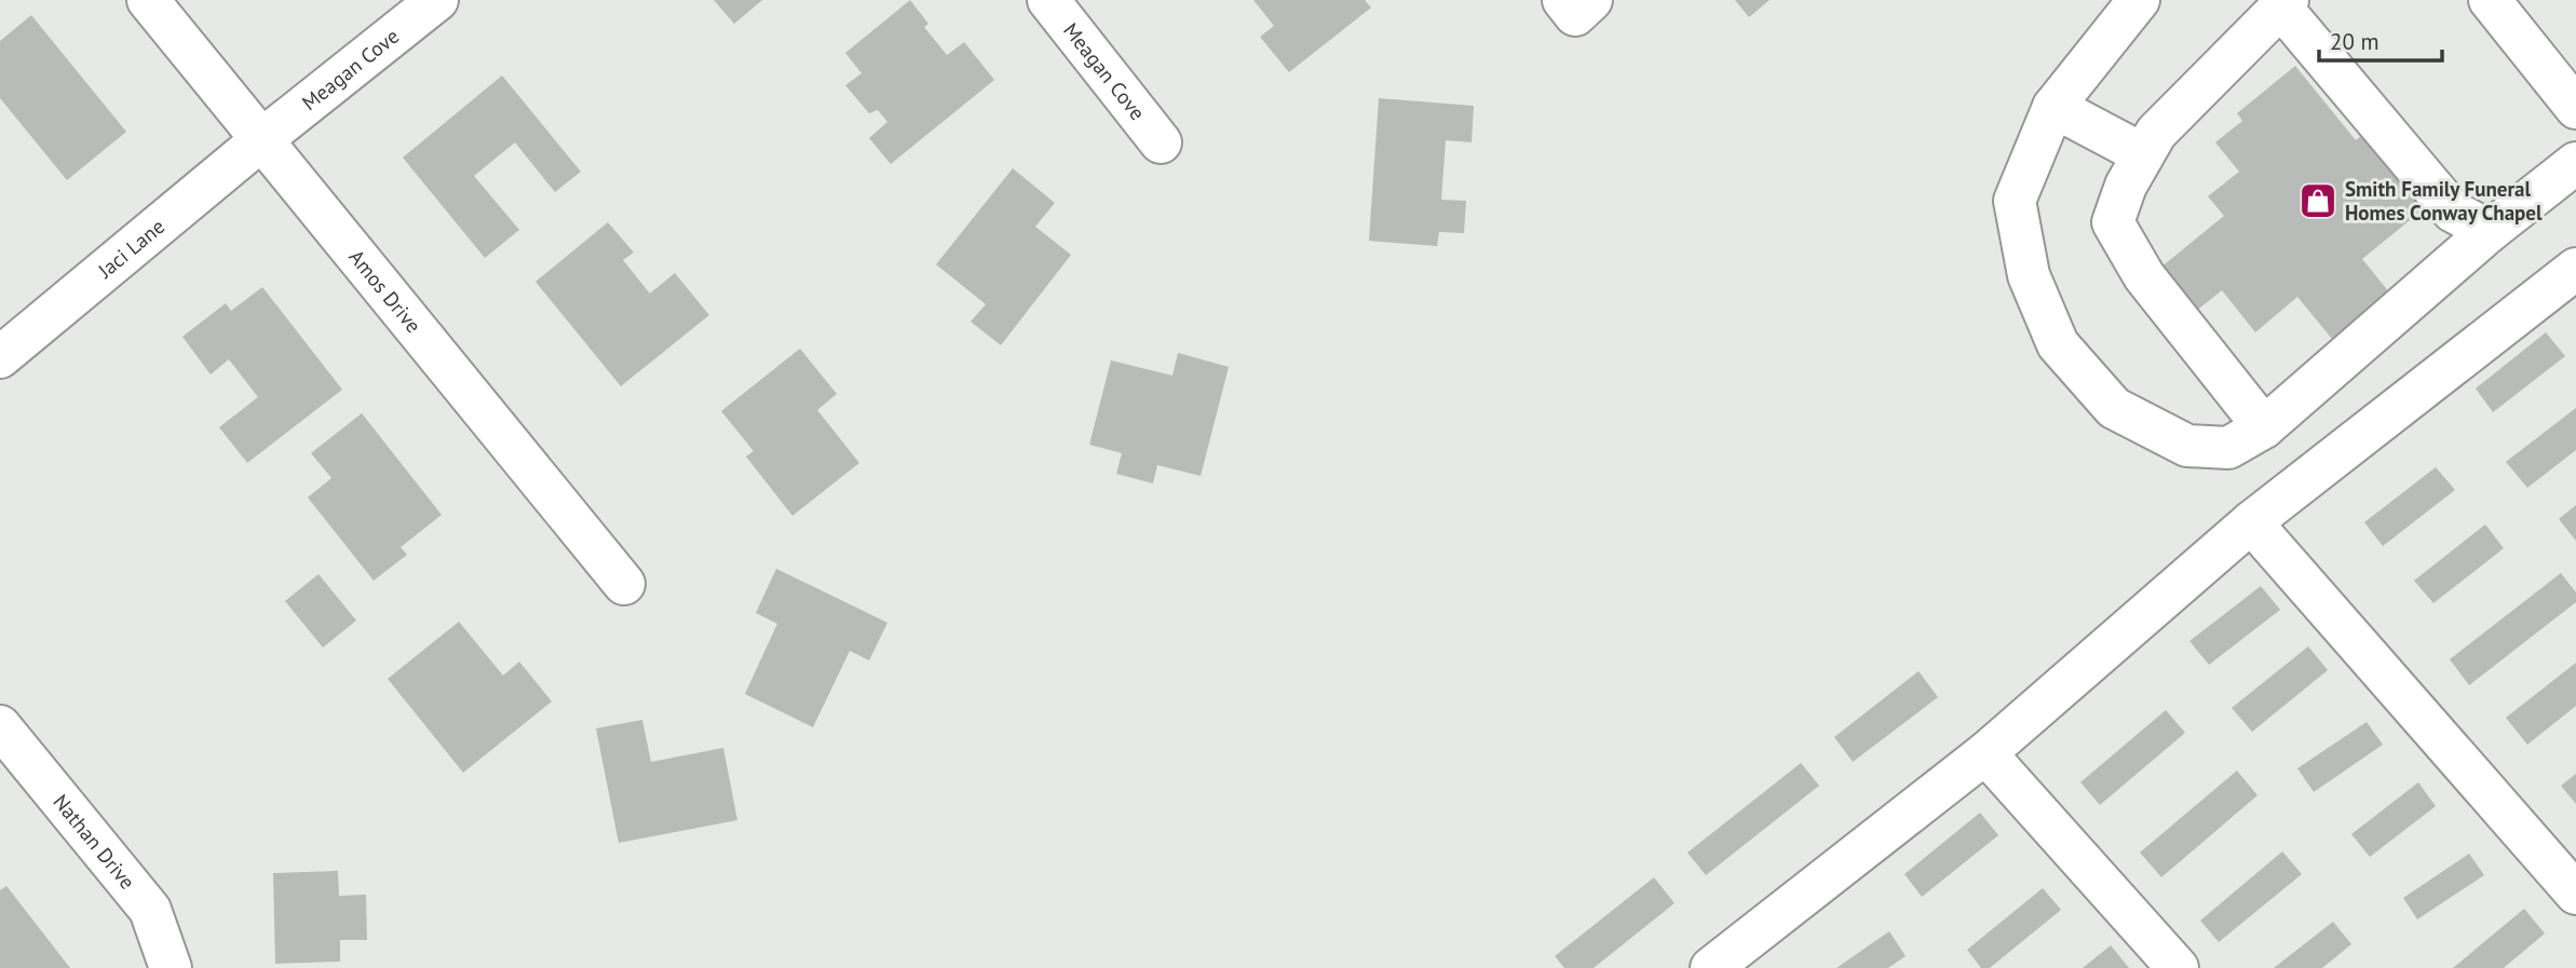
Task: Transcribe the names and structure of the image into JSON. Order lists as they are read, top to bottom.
{
  "streets": {
    "street": [
      "Meagan Cove",
      "Jaci Lane",
      "Amos Drive",
      "Nathan Drive"
    ]
  },
  "crossings": [
    ["Meagan Cove", "Jaci Lane"],
    ["Meagan Cove", "Amos Drive"],
    ["Jaci Lane", "Amos Drive"]
  ],
  "places": {
    "shop": ["Smith Family Funeral Homes Conway Chapel"]
  },
  "scale_bar": "20 m"
}
